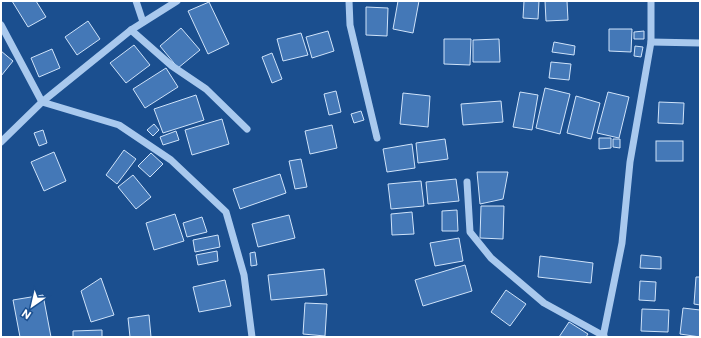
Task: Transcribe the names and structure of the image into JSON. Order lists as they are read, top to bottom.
{
  "north": "bottom left"
}
